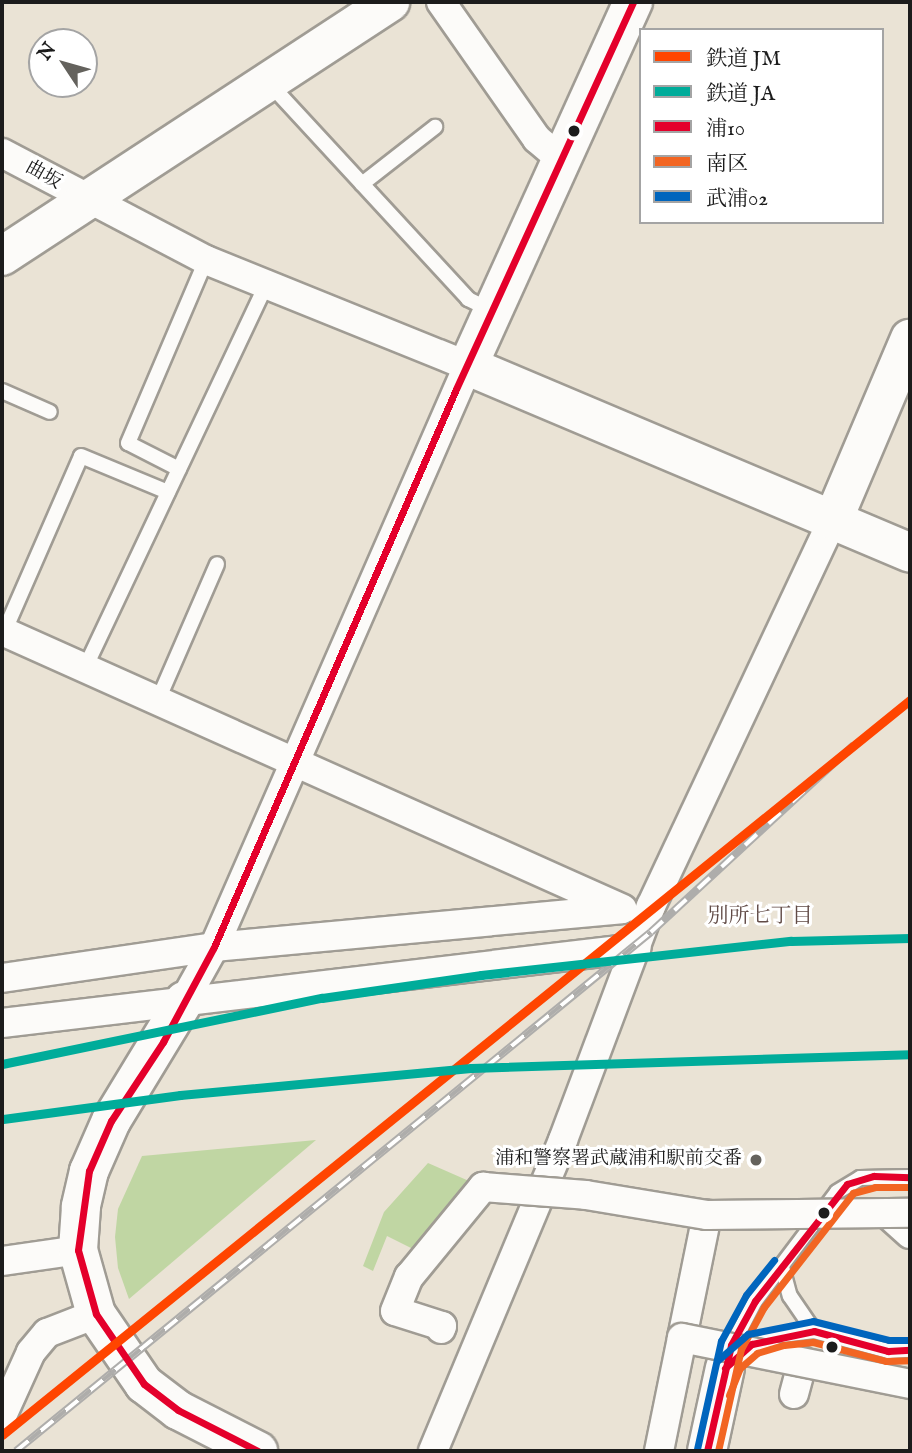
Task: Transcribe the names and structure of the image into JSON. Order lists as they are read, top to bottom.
{
  "streets": {
    "street": ["曲坂"]
  },
  "districts": ["別所七丁目"],
  "places": ["浦和警察署武蔵浦和駅前交番"],
  "lines": [
    "transit line 浦10",
    "rail line JM",
    "rail line JA",
    "transit line 南区",
    "transit line 武浦02"
  ],
  "legend": [
    "鉄道 JM",
    "鉄道 JA",
    "浦10",
    "南区",
    "武浦02"
  ],
  "north": "top left"
}
